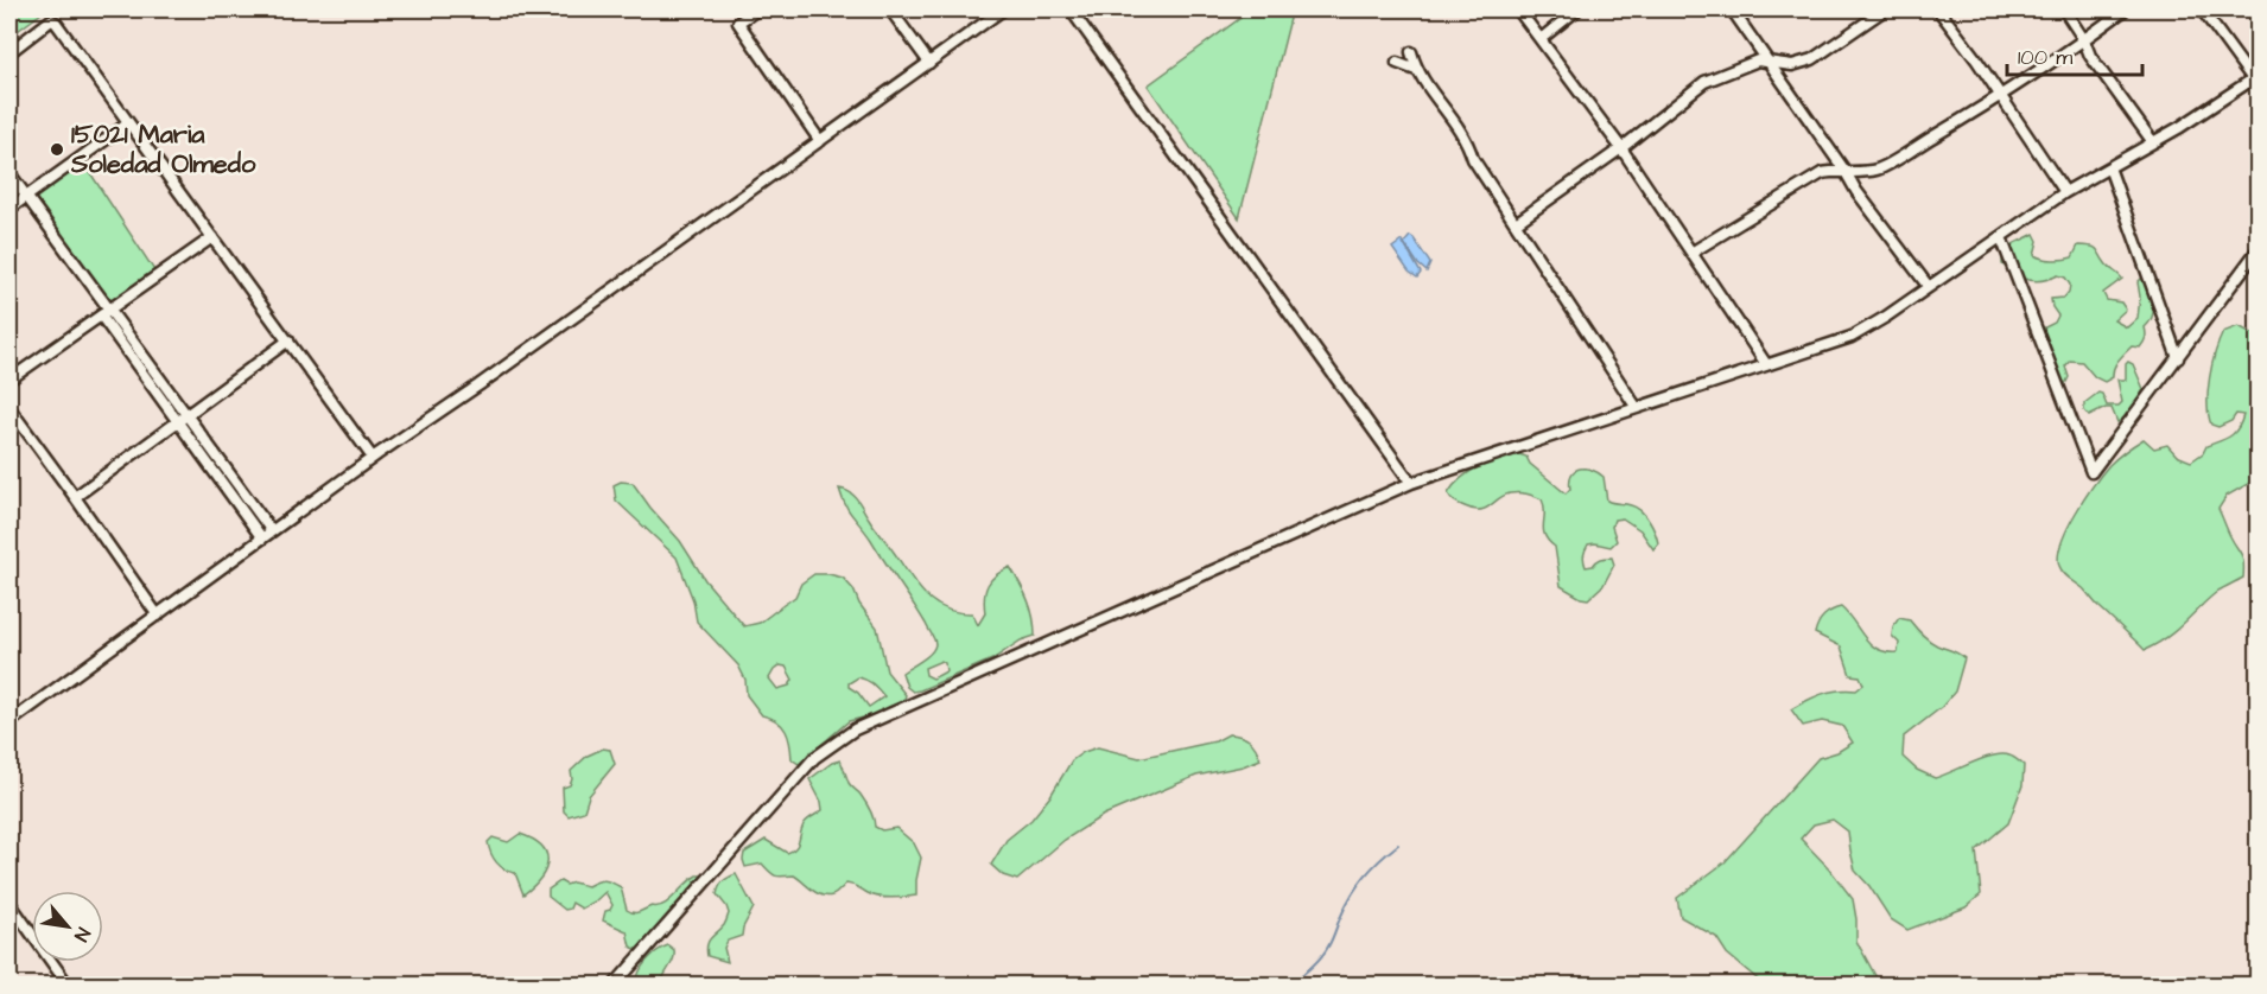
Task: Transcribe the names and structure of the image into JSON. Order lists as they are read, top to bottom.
{
  "places": ["15021 Maria Soledad Olmedo"],
  "scale_bar": "100 m",
  "north": "bottom right"
}
